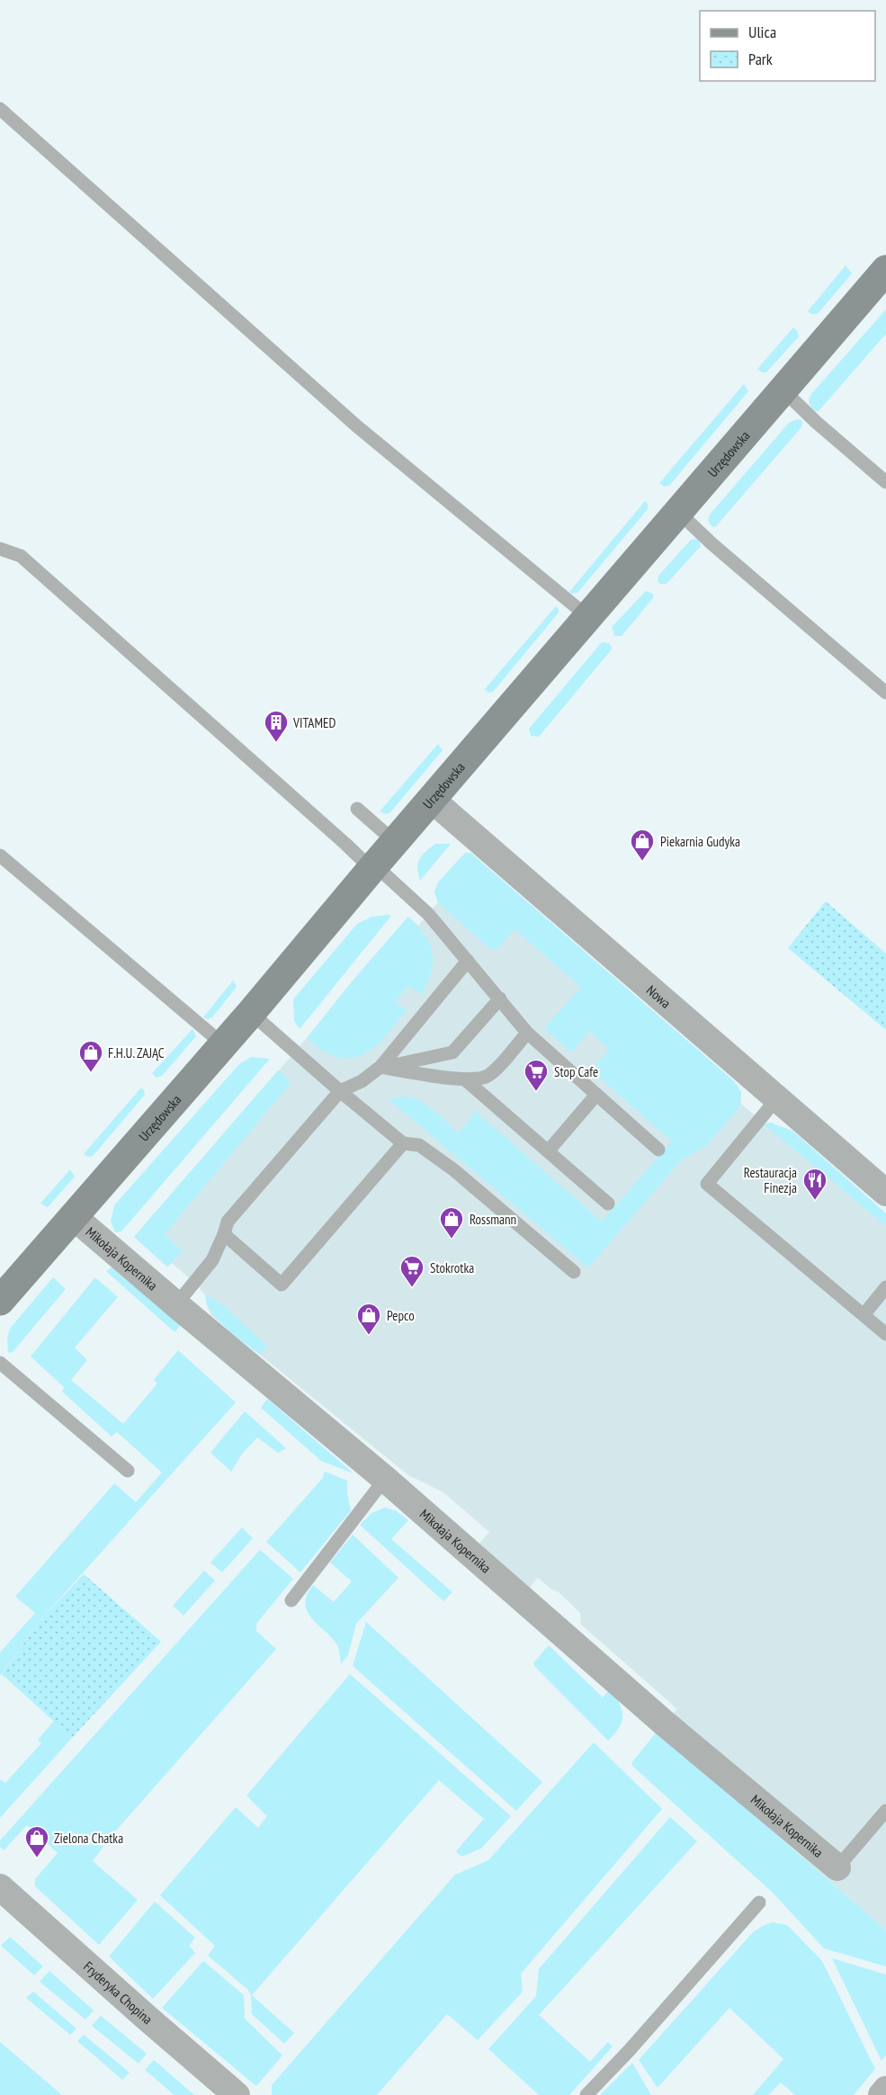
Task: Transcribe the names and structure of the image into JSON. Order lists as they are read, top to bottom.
{
  "streets": {
    "street": [
      "Urzędowska",
      "Nowa",
      "Mikołaja Kopernika",
      "Fryderyka Chopina"
    ]
  },
  "crossings": [
    ["Urzędowska", "Nowa"],
    ["Urzędowska", "Mikołaja Kopernika"]
  ],
  "places": {
    "building": ["VITAMED"],
    "shop": [
      "Piekarnia Gudyka",
      "F.H.U. ZAJĄC",
      "Rossmann",
      "Pepco",
      "Zielona Chatka"
    ],
    "supermarket": ["Stop Cafe", "Stokrotka"],
    "restaurant": ["Restauracja Finezja"]
  },
  "legend": ["Ulica", "Park"]
}
